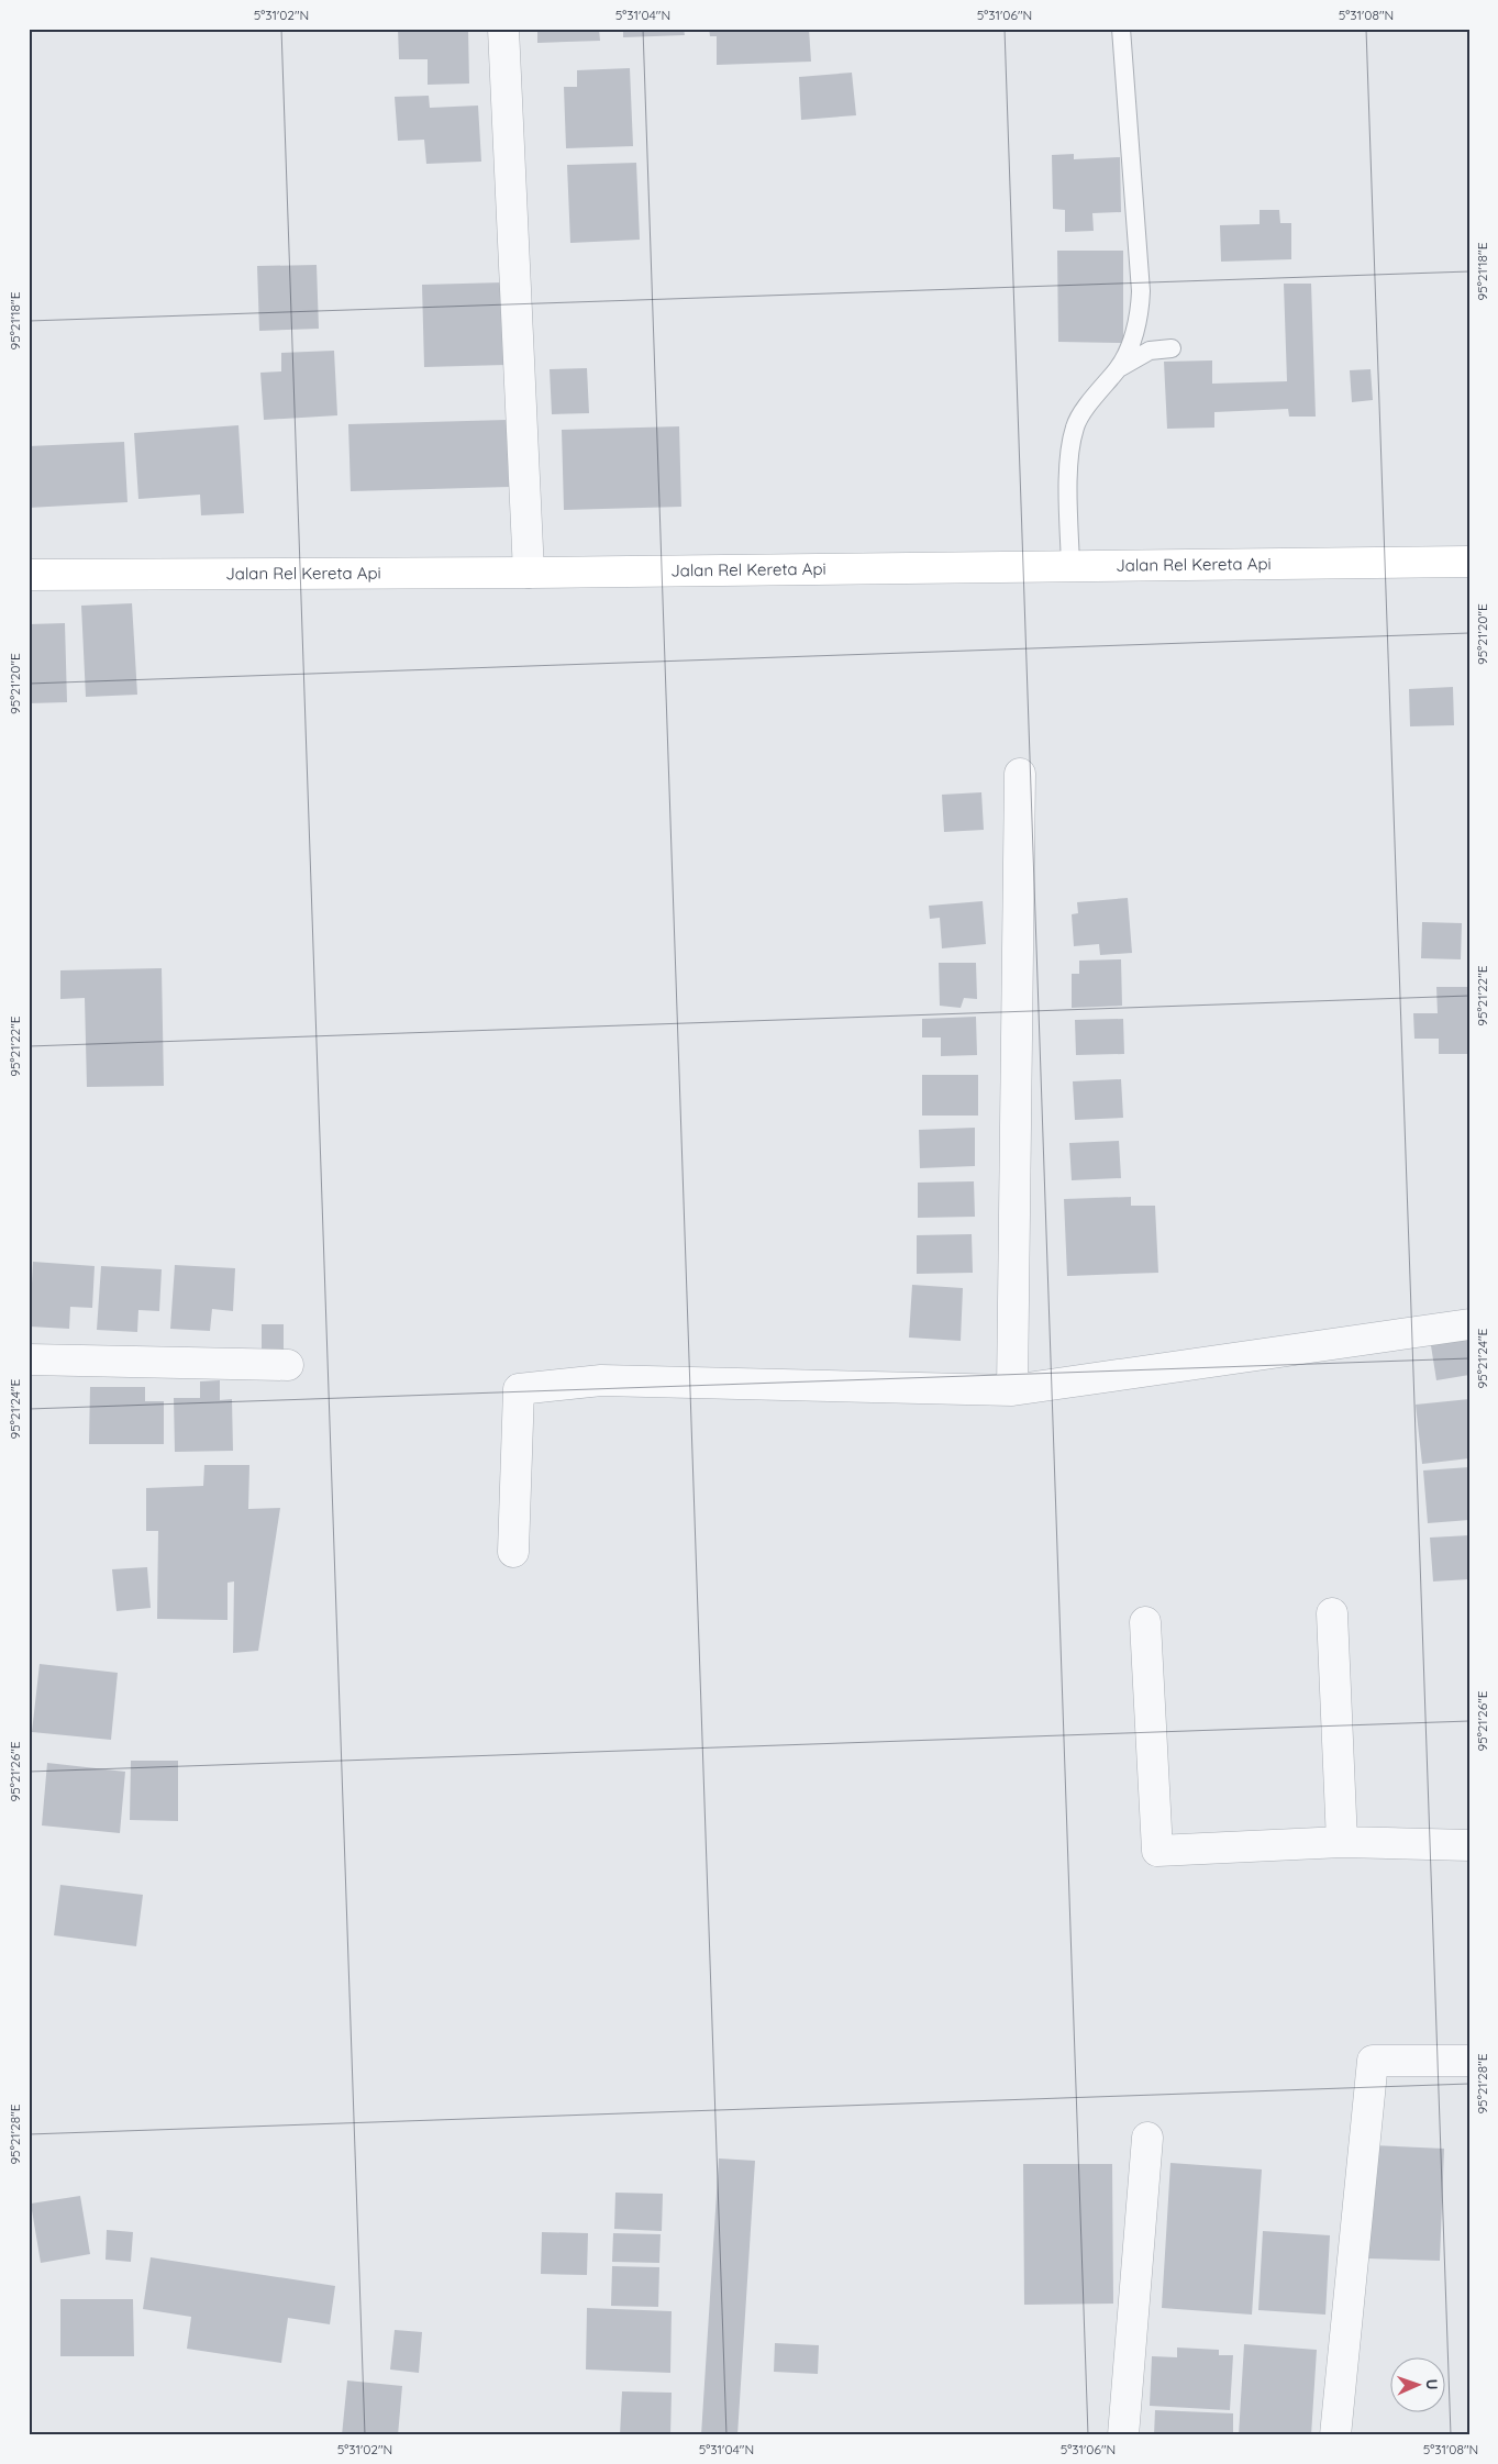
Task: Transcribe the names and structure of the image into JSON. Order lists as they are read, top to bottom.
{
  "streets": {
    "main road": ["Jalan Rel Kereta Api"]
  },
  "north": "right",
  "coordinates": [
    "5°31'02\"N",
    "5°31'04\"N",
    "5°31'06\"N",
    "5°31'08\"N",
    "95°21'18\"E",
    "95°21'20\"E",
    "95°21'22\"E",
    "95°21'24\"E",
    "95°21'26\"E",
    "95°21'28\"E"
  ]
}
